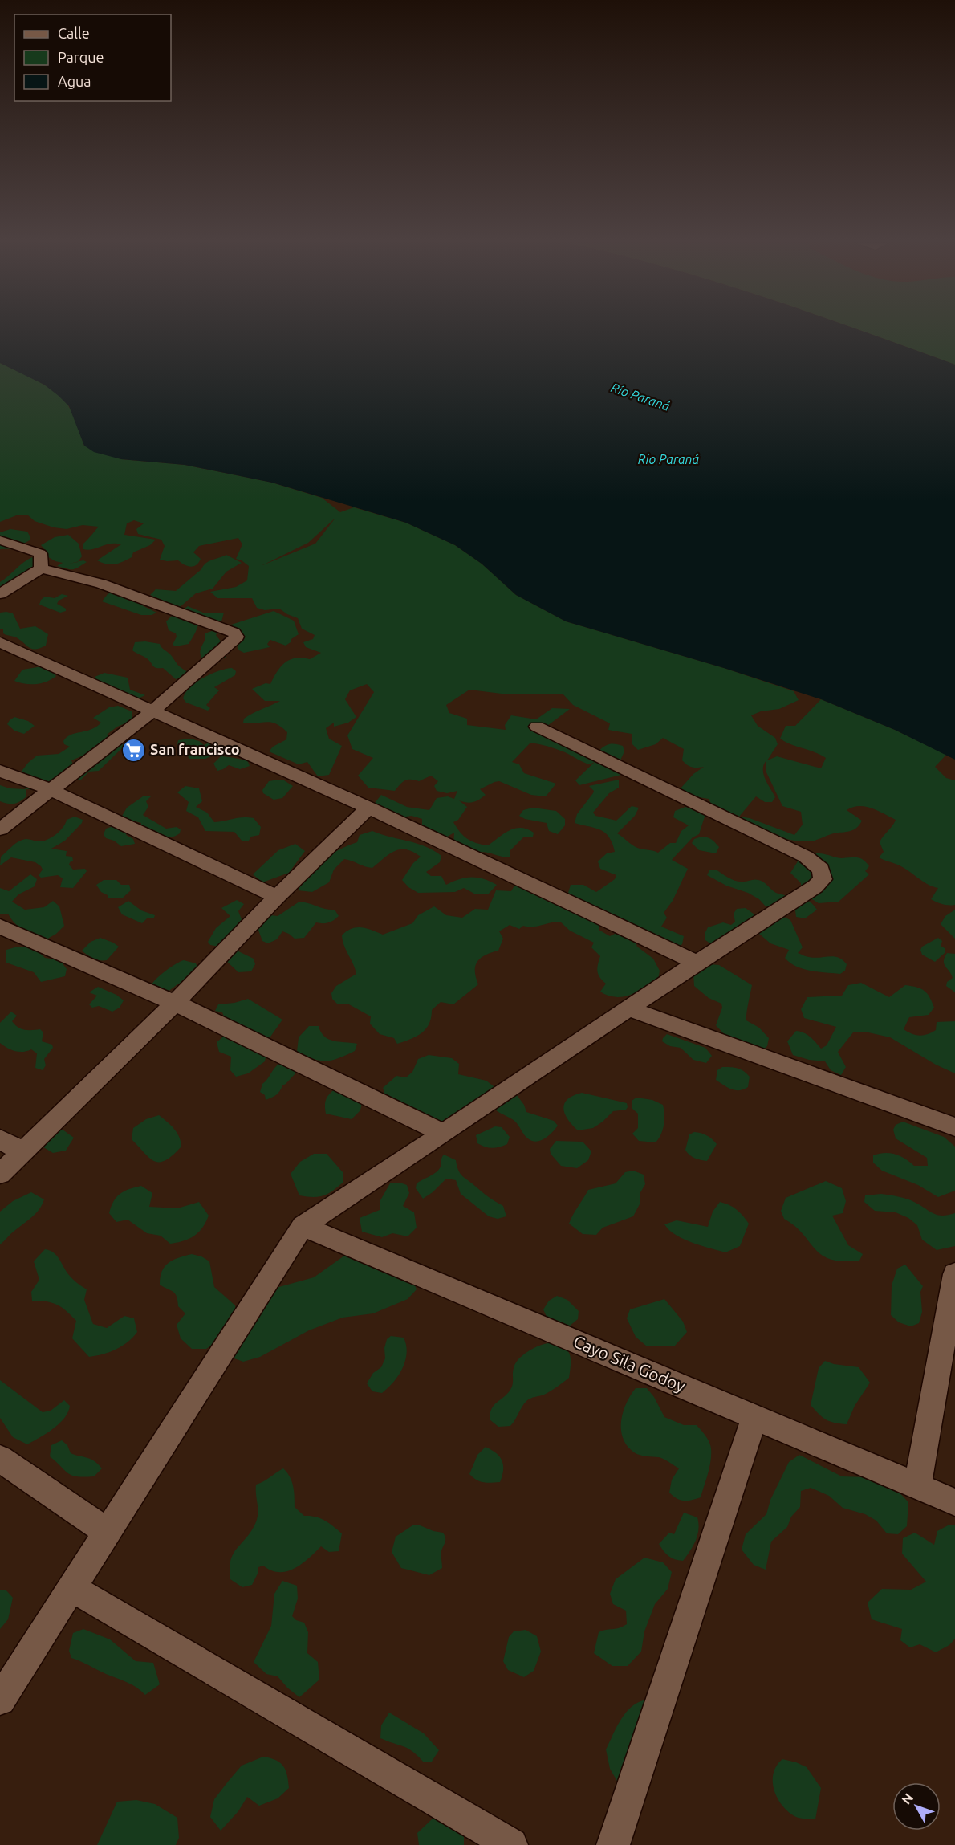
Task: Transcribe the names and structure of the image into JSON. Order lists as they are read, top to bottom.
{
  "streets": {
    "street": ["Cayo Sila Godoy"]
  },
  "water": ["Río Paraná", "Rio Paraná"],
  "places": {
    "supermarket": ["San francisco"]
  },
  "legend": ["Calle", "Parque", "Agua"],
  "north": "top left"
}
